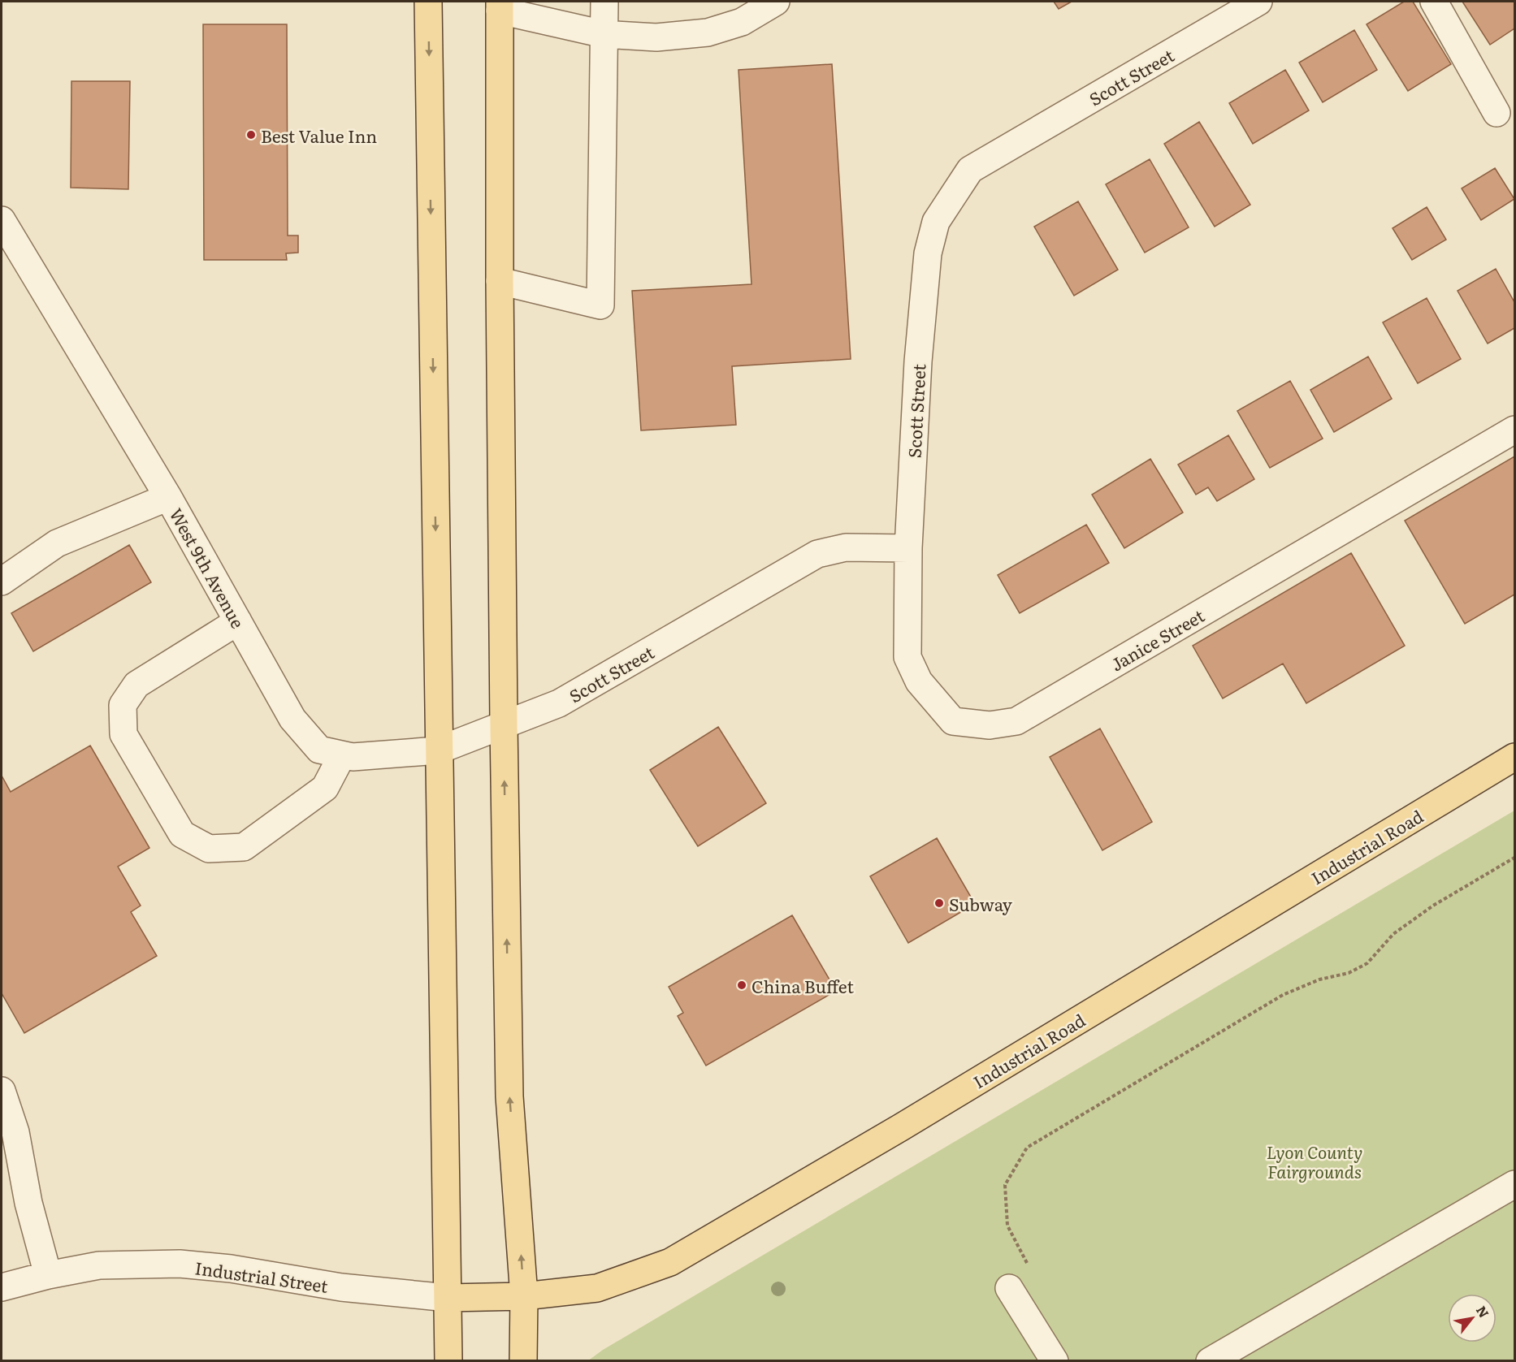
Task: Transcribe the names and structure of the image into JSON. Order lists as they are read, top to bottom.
{
  "streets": {
    "main road": ["Industrial Road", "Industrial Street"],
    "street": ["Scott Street", "West 9th Avenue", "Janice Street"]
  },
  "crossings": [
    ["Scott Street", "West 9th Avenue"],
    ["Scott Street", "Janice Street"],
    ["Industrial Road", "Industrial Street"]
  ],
  "parks": ["Lyon County Fairgrounds"],
  "places": ["Best Value Inn", "Subway", "China Buffet"],
  "north": "top right"
}
